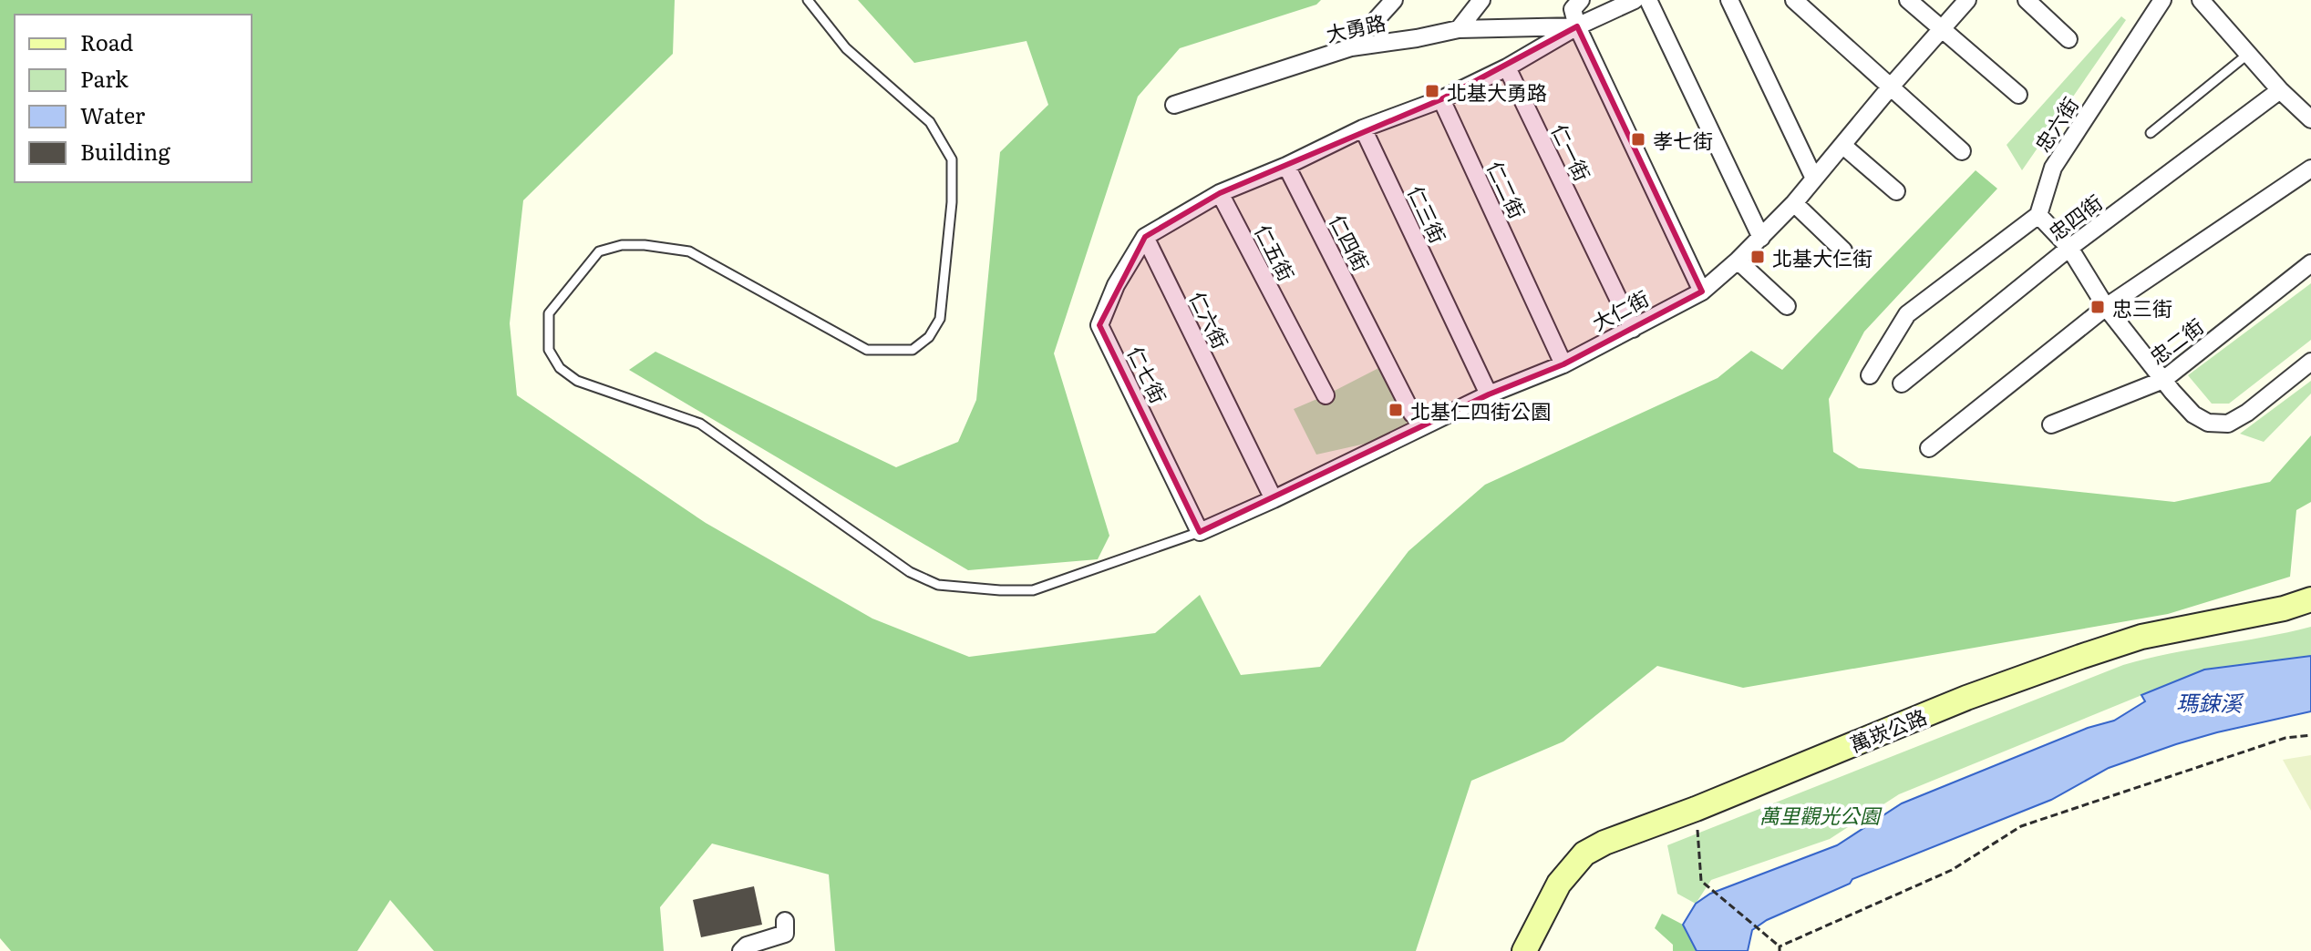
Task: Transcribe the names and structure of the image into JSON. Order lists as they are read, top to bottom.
{
  "streets": {
    "street": [
      "大勇路",
      "忠六街",
      "仁一街",
      "仁二街",
      "仁三街",
      "忠四街",
      "仁四街",
      "仁五街",
      "大仁街",
      "仁六街",
      "忠二街",
      "仁七街",
      "萬崁公路"
    ]
  },
  "crossings": [
    ["仁一街", "大仁街"],
    ["仁二街", "大仁街"],
    ["仁三街", "大仁街"],
    ["大仁街", "仁六街"],
    ["大仁街", "仁七街"],
    ["仁六街", "仁七街"]
  ],
  "water": ["瑪鋉溪"],
  "parks": ["萬里觀光公園"],
  "places": {
    "transit": [
      "北基大勇路",
      "孝七街",
      "北基大仁街",
      "忠三街",
      "北基仁四街公園"
    ]
  },
  "legend": [
    "Road",
    "Park",
    "Water",
    "Building"
  ]
}
